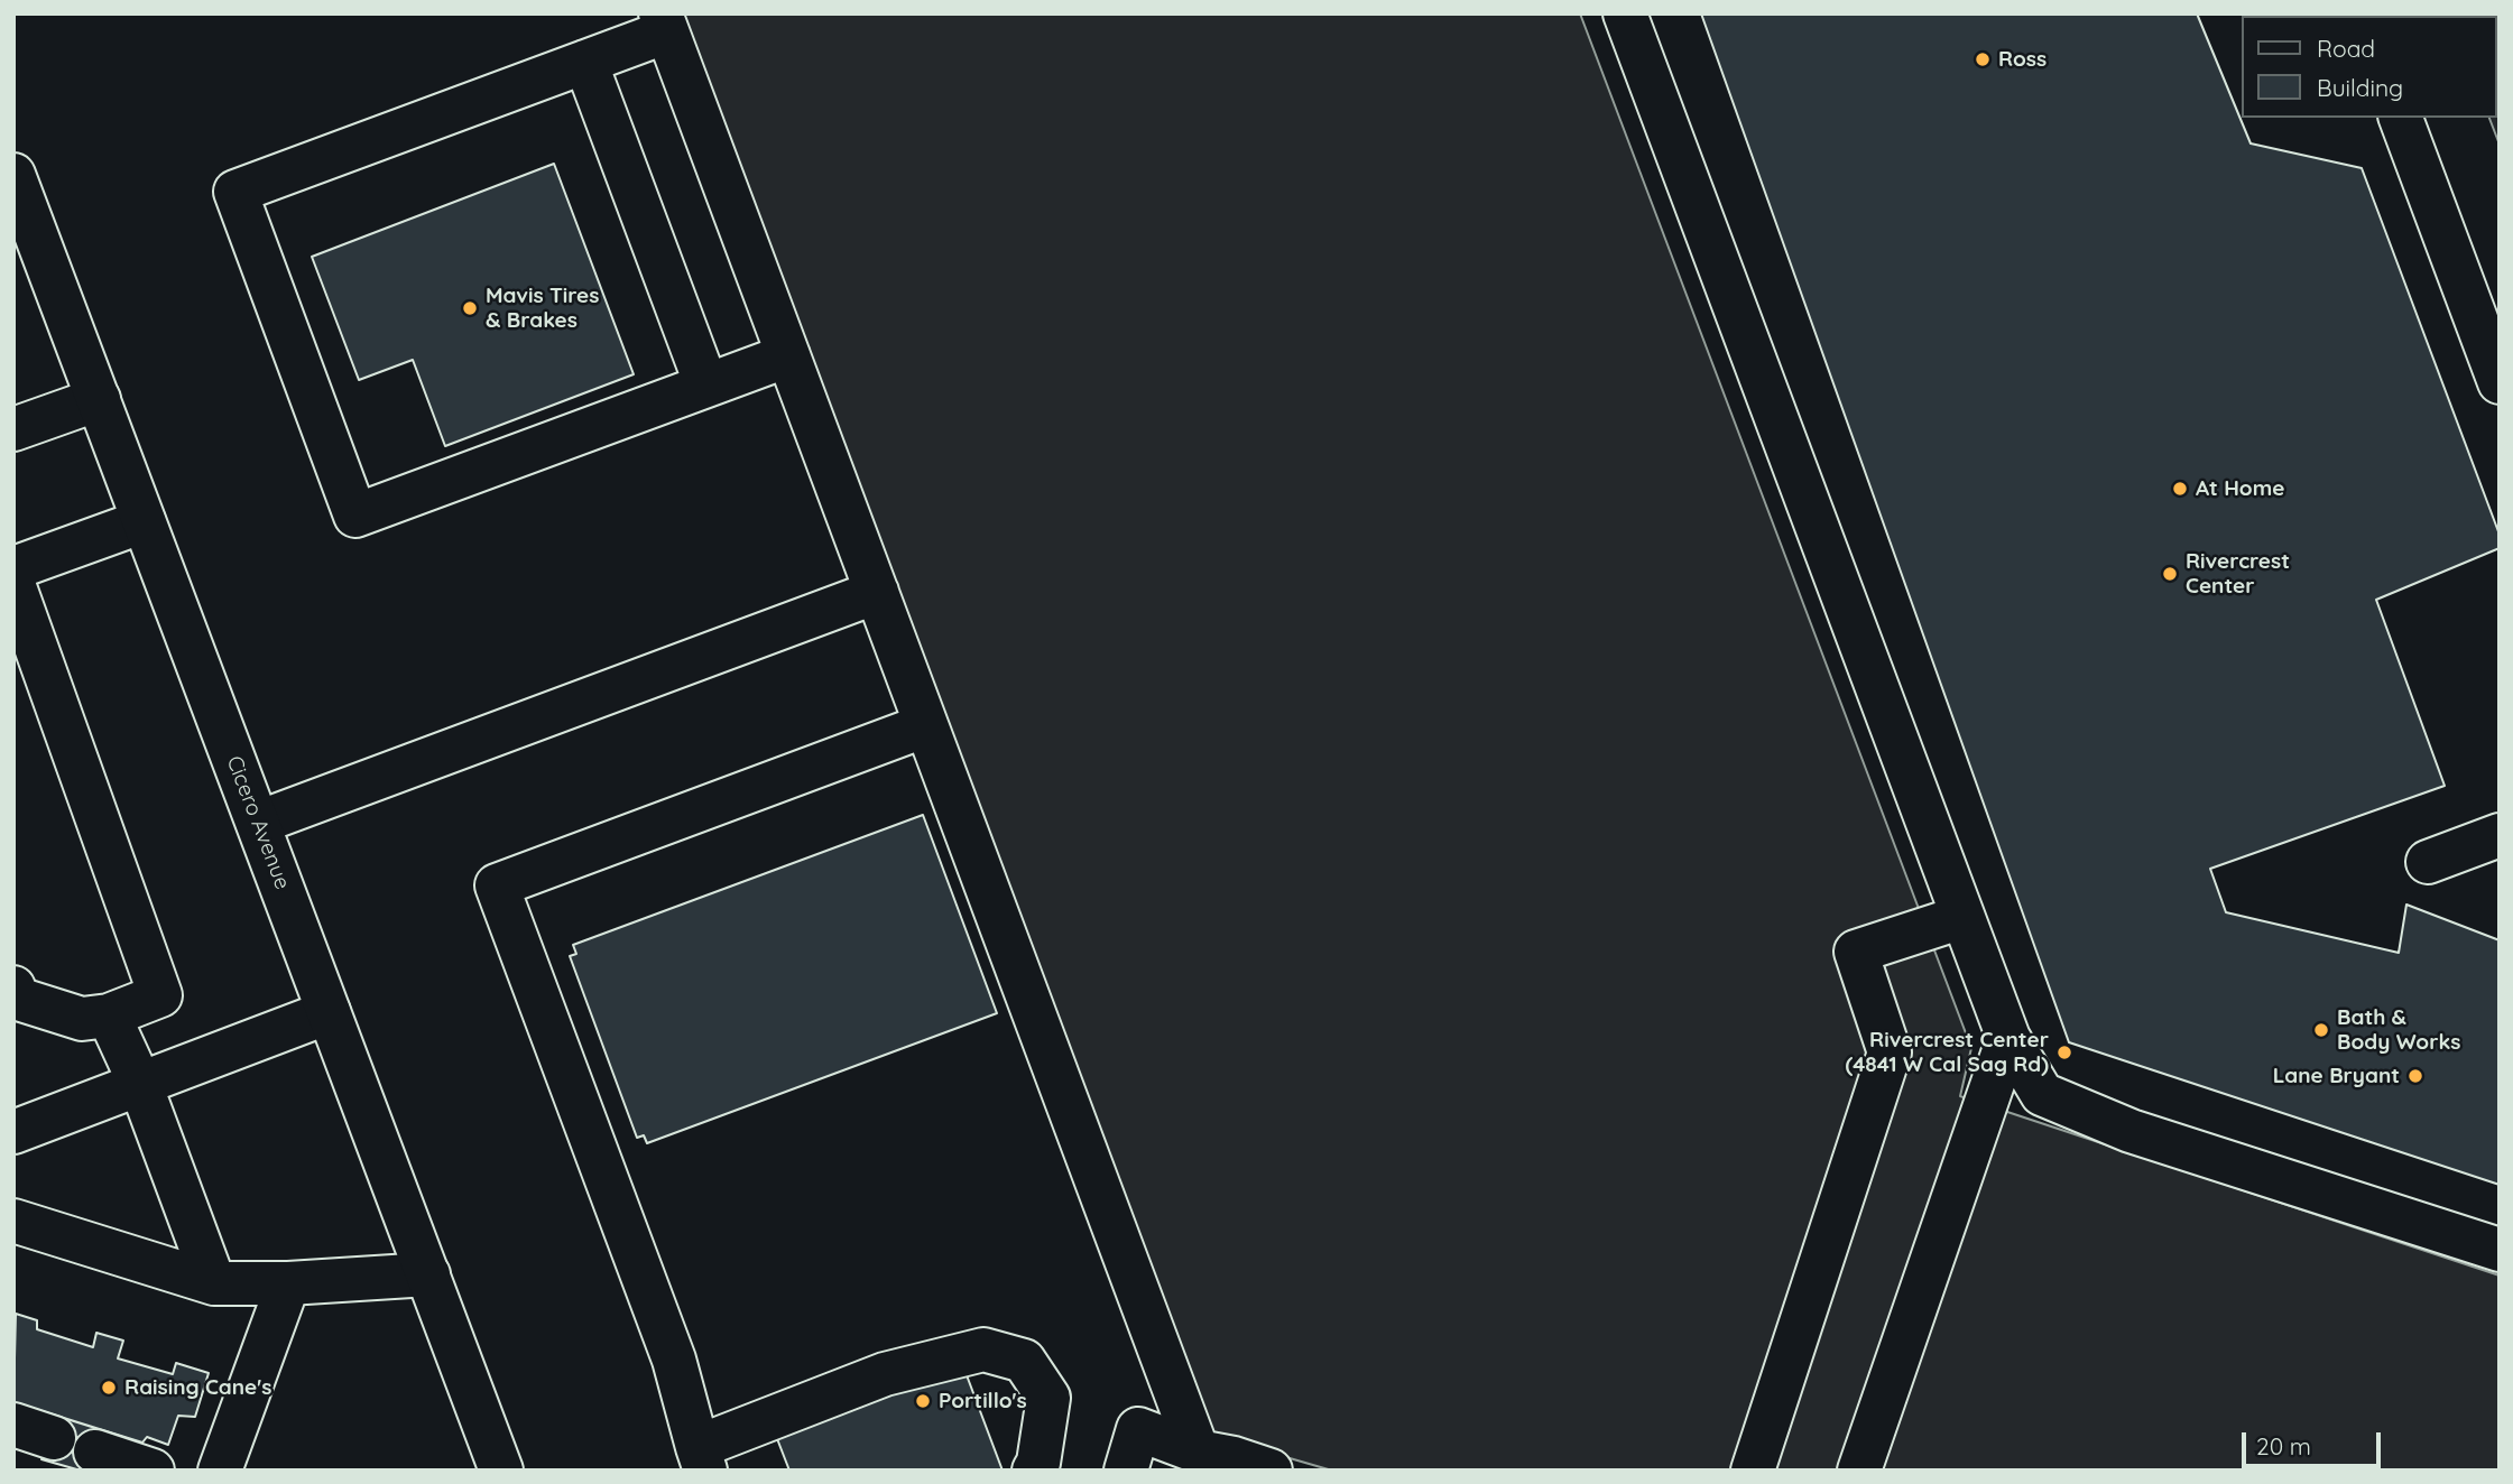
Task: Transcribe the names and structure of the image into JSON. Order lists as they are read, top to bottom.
{
  "streets": {
    "main road": ["Cicero Avenue"]
  },
  "places": [
    "Ross",
    "Mavis Tires & Brakes",
    "At Home",
    "Rivercrest Center",
    "Bath & Body Works",
    "Rivercrest Center (4841 W Cal Sag Rd)",
    "Lane Bryant",
    "Raising Cane's",
    "Portillo's"
  ],
  "legend": ["Road", "Building"],
  "scale_bar": "20 m"
}
